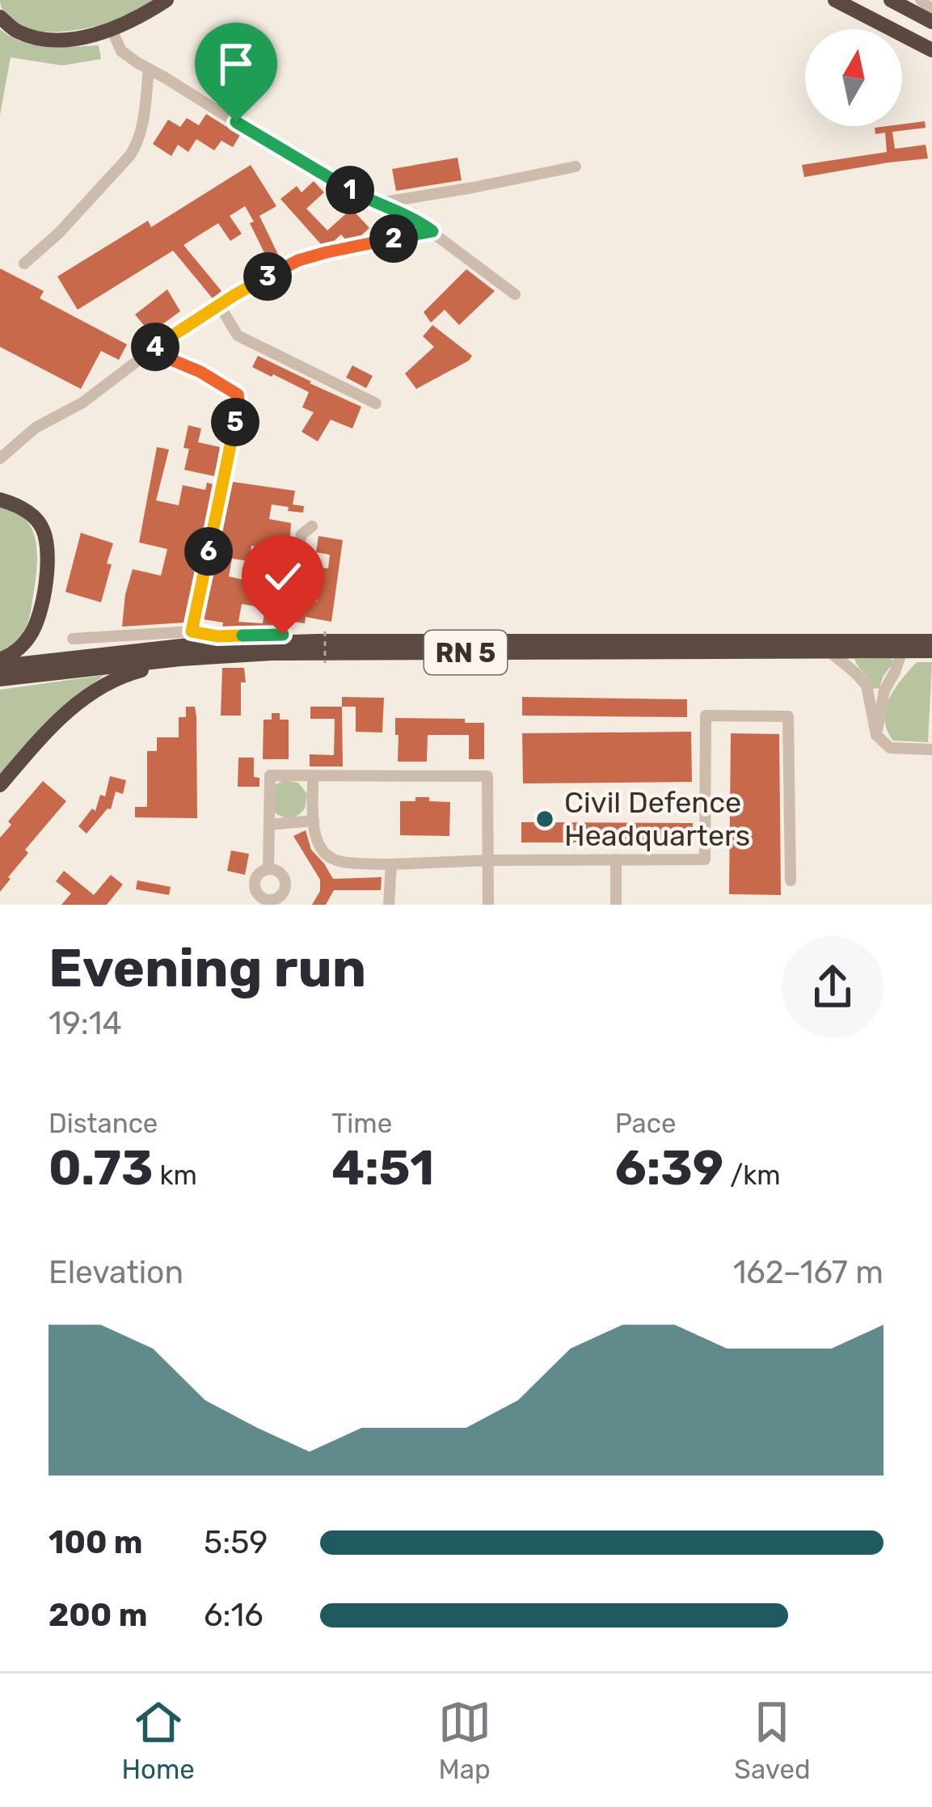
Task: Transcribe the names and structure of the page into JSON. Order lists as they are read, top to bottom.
{
  "streets": {
    "highway": ["RN 5"]
  },
  "places": ["Civil Defence Headquarters"],
  "north": "top",
  "page": {
    "pins": [
      "1",
      "2",
      "3",
      "4",
      "5",
      "6"
    ],
    "heading": ["Evening run", "19:14"],
    "stats": [
      ["Distance", "0.73 km"],
      ["Time", "4:51"],
      ["Pace", "6:39 /km"]
    ],
    "chart": ["Elevation", "162–167 m"],
    "list": [
      {
        "name": "100 m",
        "note": "5:59"
      },
      {
        "name": "200 m",
        "note": "6:16"
      }
    ],
    "tabs": ["Home", "Map", "Saved"]
  }
}
